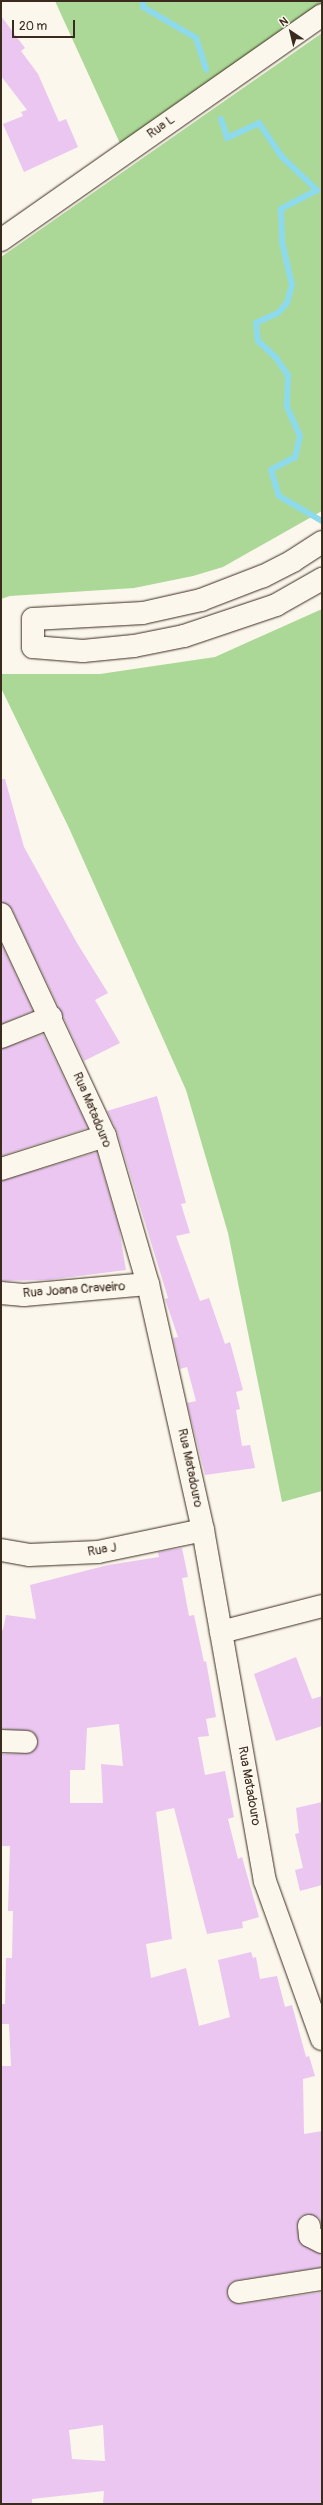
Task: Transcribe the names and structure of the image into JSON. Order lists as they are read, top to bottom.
{
  "streets": {
    "street": [
      "Rua L",
      "Rua Matadouro",
      "Rua Joana Craveiro",
      "Rua J"
    ]
  },
  "crossings": [
    ["Rua Matadouro", "Rua Joana Craveiro"],
    ["Rua Matadouro", "Rua J"]
  ],
  "scale_bar": "20 m",
  "north": "top left"
}
